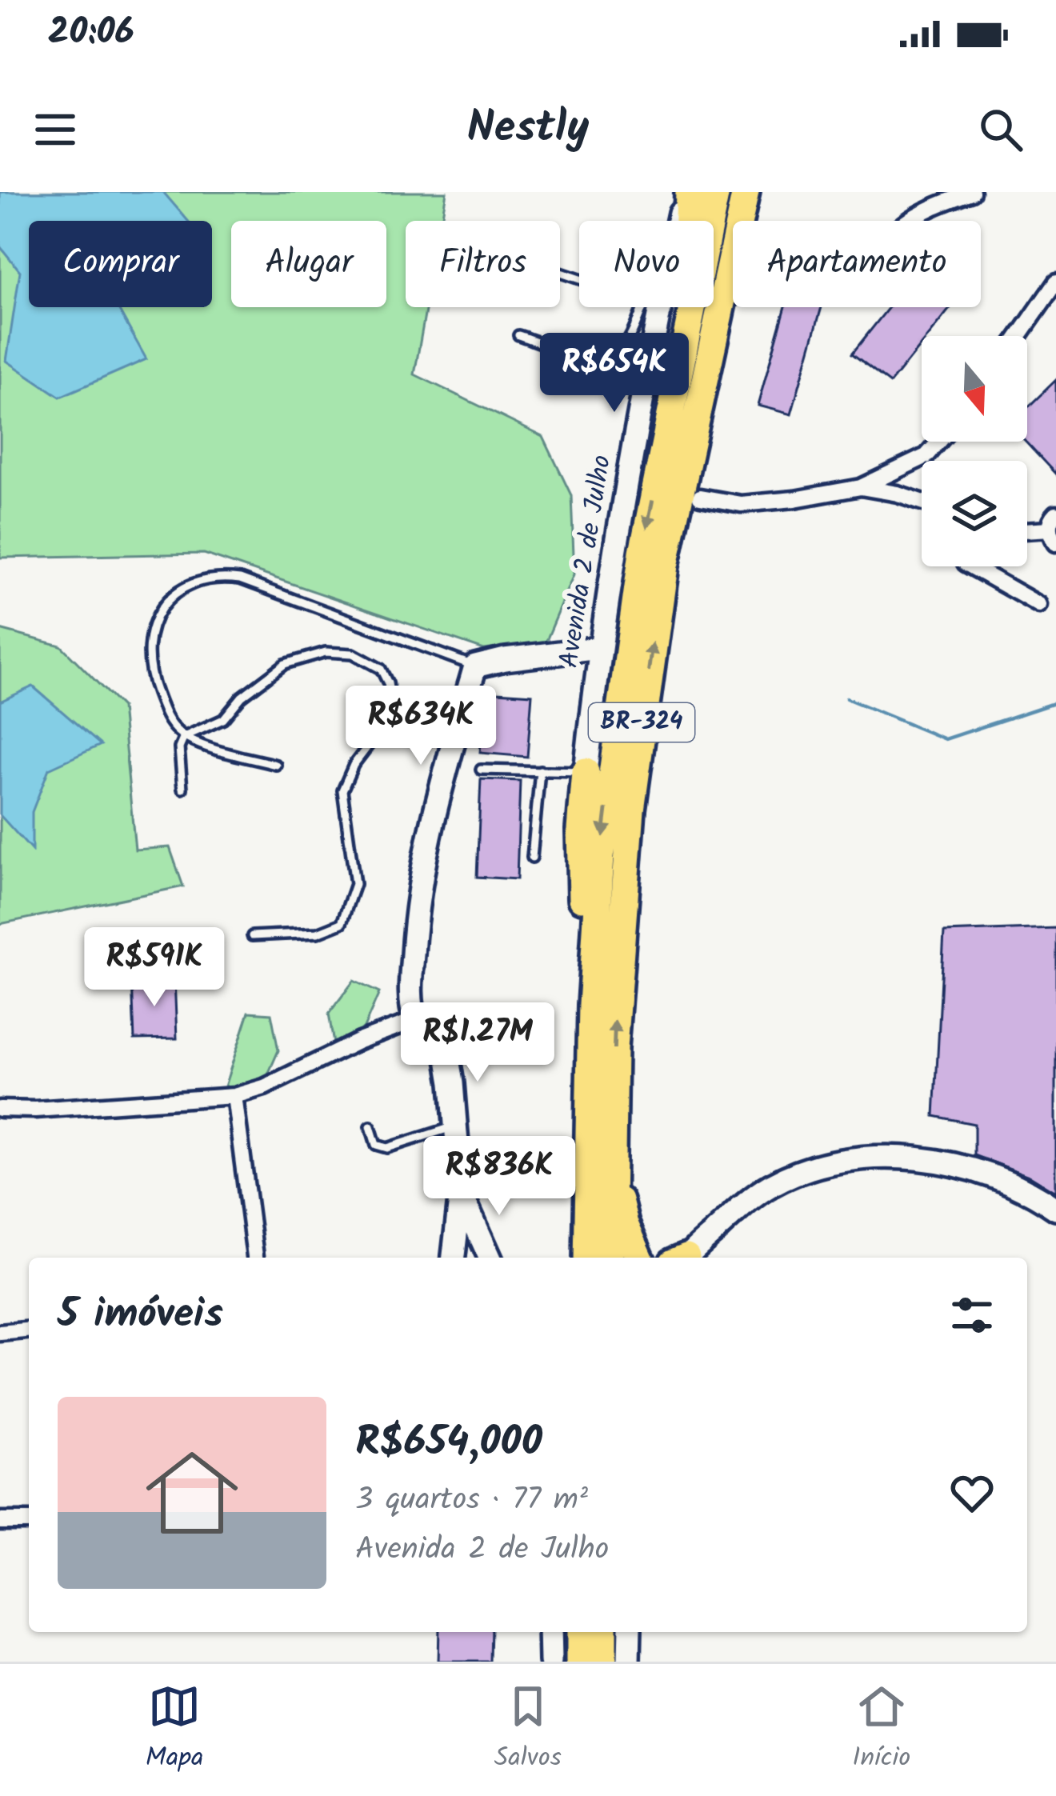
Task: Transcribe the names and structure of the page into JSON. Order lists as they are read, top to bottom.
{
  "streets": {
    "highway": ["BR-324"],
    "main road": ["Avenida 2 de Julho"]
  },
  "north": "bottom",
  "page": {
    "status": "20:06",
    "header": "Nestly",
    "chip": [
      "Comprar",
      "Alugar",
      "Filtros",
      "Novo",
      "Apartamento"
    ],
    "price": [
      "R$654K",
      "R$634K",
      "R$591K",
      "R$1.27M",
      "R$836K"
    ],
    "heading": "5 imóveis",
    "list": [
      {
        "name": "R$654,000",
        "note": "3 quartos · 77 m² · Avenida 2 de Julho"
      }
    ],
    "tabs": ["Mapa", "Salvos", "Início"]
  }
}
